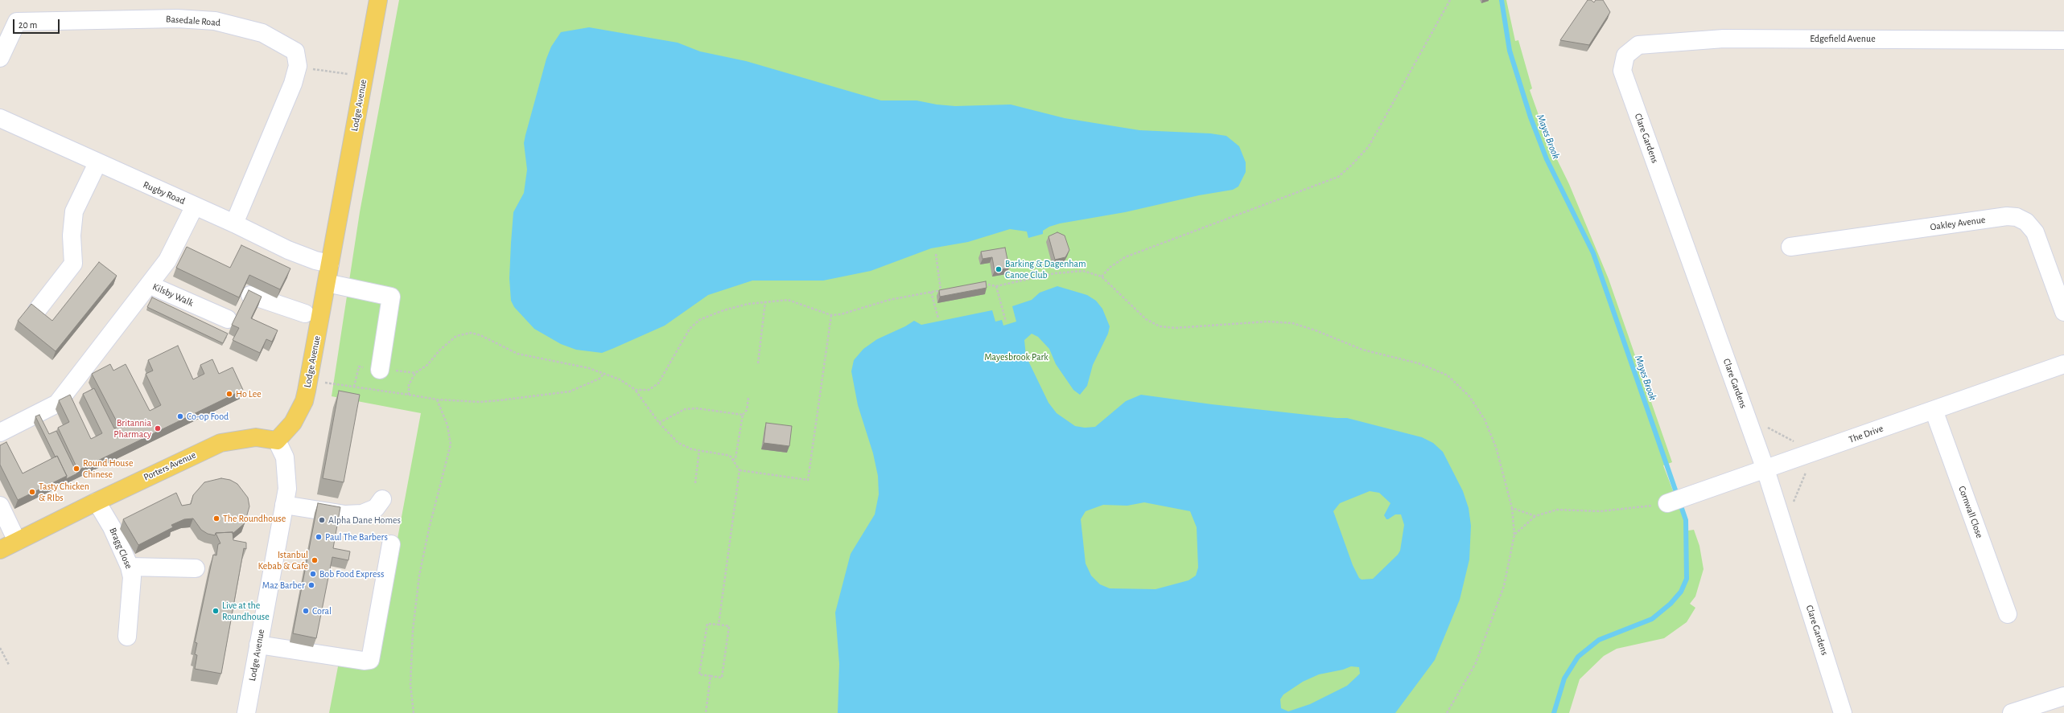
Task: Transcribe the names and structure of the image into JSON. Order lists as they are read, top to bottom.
{
  "streets": {
    "main road": ["Lodge Avenue", "Porters Avenue"],
    "street": [
      "Basedale Road",
      "Edgefield Avenue",
      "Clare Gardens",
      "Rugby Road",
      "Oakley Avenue",
      "Kilsby Walk",
      "The Drive",
      "Cornwall Close",
      "Bragg Close"
    ]
  },
  "crossings": [
    ["Basedale Road", "Rugby Road"],
    ["Edgefield Avenue", "Clare Gardens"],
    ["Lodge Avenue", "Rugby Road"],
    ["Lodge Avenue", "Porters Avenue"],
    ["Clare Gardens", "The Drive"],
    ["Rugby Road", "Kilsby Walk"],
    ["The Drive", "Cornwall Close"],
    ["Porters Avenue", "Bragg Close"]
  ],
  "water": ["Mayes Brook"],
  "parks": ["Mayesbrook Park"],
  "places": [
    "Barking & Dagenham Canoe Club",
    "Ho Lee",
    "Co-op Food",
    "Britannia Pharmacy",
    "Round House Chinese",
    "Tasty Chicken & RIbs",
    "The Roundhouse",
    "Alpha Dane Homes",
    "Paul The Barbers",
    "Istanbul Kebab & Cafe",
    "Bob Food Express",
    "Maz Barber",
    "Live at the Roundhouse",
    "Coral"
  ],
  "scale_bar": "20 m"
}
